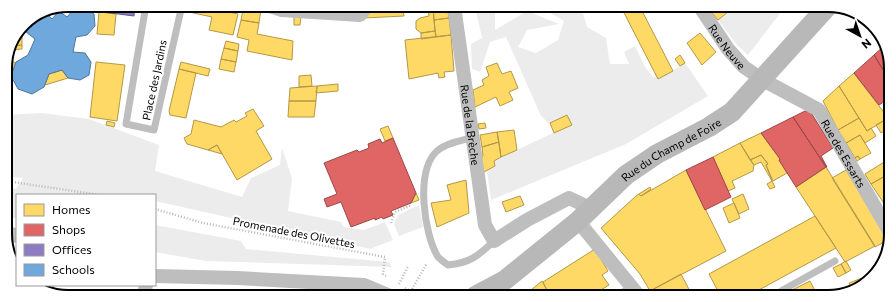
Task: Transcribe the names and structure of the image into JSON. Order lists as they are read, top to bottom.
{
  "streets": {
    "main road": ["Rue du Champ de Foire"],
    "street": ["Rue Neuve", "Rue de la Brèche", "Rue des Essarts"],
    "lane": ["Place des Jardins"],
    "path": ["Promenade des Olivettes"]
  },
  "crossings": [
    ["Rue Neuve", "Rue du Champ de Foire"],
    ["Rue Neuve", "Rue des Essarts"],
    ["Rue du Champ de Foire", "Rue des Essarts"]
  ],
  "legend": [
    "Homes",
    "Shops",
    "Offices",
    "Schools"
  ],
  "north": "bottom right"
}
